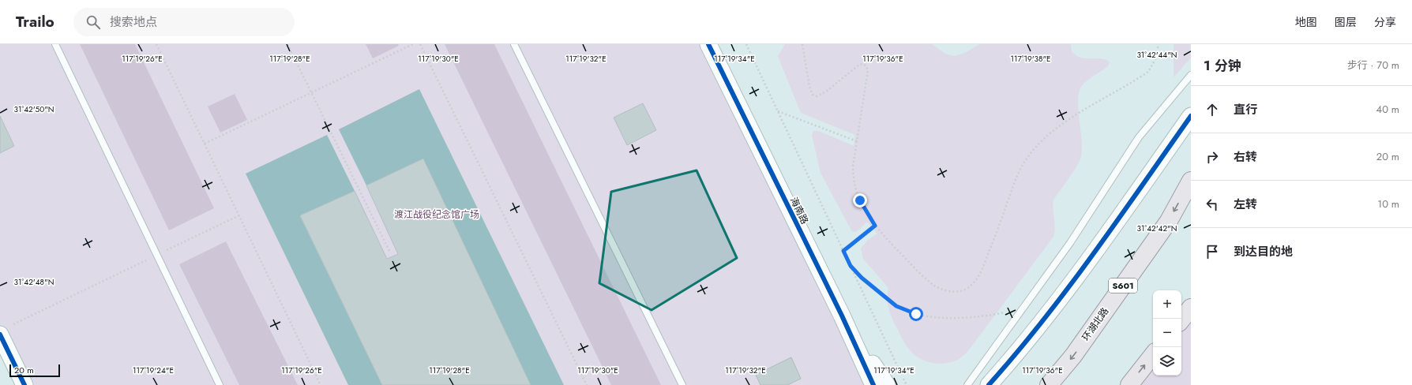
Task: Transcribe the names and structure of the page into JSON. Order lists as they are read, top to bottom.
{
  "streets": {
    "main road": ["S601", "环湖北路"],
    "street": ["海南路"]
  },
  "one_way": ["环湖北路"],
  "parks": ["渡江战役纪念馆广场"],
  "scale_bar": "20 m",
  "page": {
    "header": "Trailo",
    "search": "搜索地点",
    "nav": ["地图", "图层", "分享"],
    "heading": ["1 分钟", "步行 · 70 m"],
    "list": [
      ["直行", "40 m"],
      ["右转", "20 m"],
      ["左转", "10 m"],
      "到达目的地"
    ],
    "map_buttons": ["+", "−"],
    "scale": "20 m"
  },
  "coordinates": [
    "31°42'44\"N",
    "117°19'28\"E",
    "117°19'34\"E",
    "117°19'36\"E",
    "117°19'38\"E",
    "117°19'26\"E",
    "117°19'30\"E",
    "117°19'32\"E",
    "31°42'50\"N",
    "31°42'42\"N",
    "31°42'48\"N",
    "117°19'24\"E"
  ]
}
